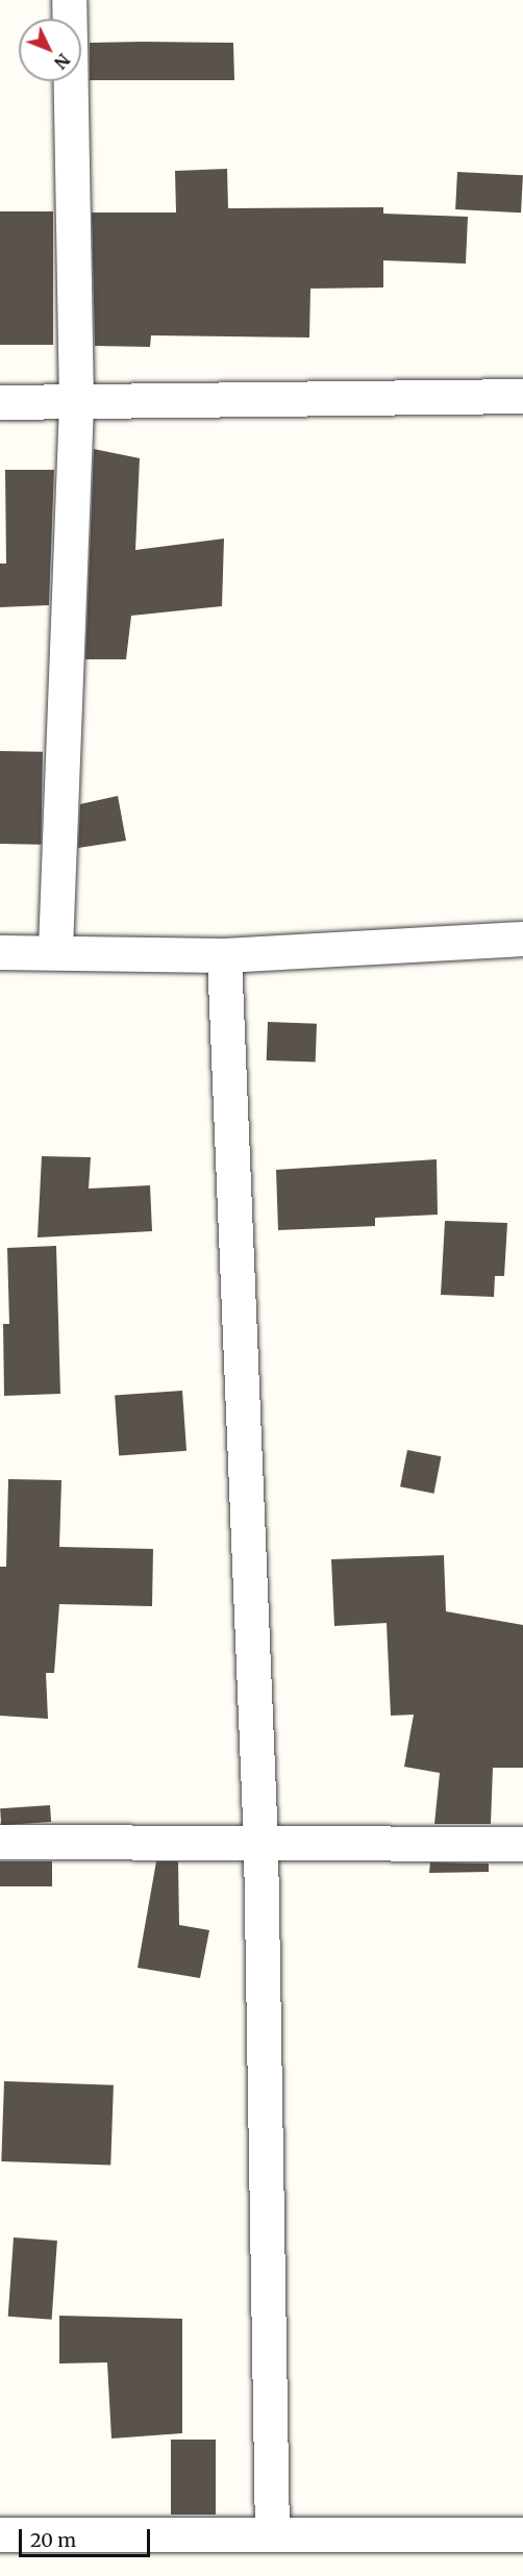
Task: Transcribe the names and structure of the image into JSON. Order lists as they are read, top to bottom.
{
  "scale_bar": "20 m",
  "north": "bottom right"
}
